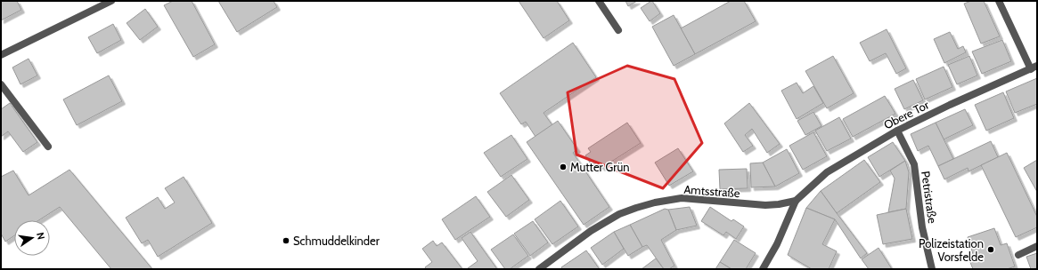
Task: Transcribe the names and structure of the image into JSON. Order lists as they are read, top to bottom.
{
  "streets": {
    "street": ["Obere Tor", "Amtsstraße", "Petristraße"]
  },
  "crossings": [
    ["Obere Tor", "Amtsstraße"],
    ["Obere Tor", "Petristraße"]
  ],
  "places": ["Mutter Grün", "Schmuddelkinder", "Polizeistation Vorsfelde"],
  "north": "right"
}
